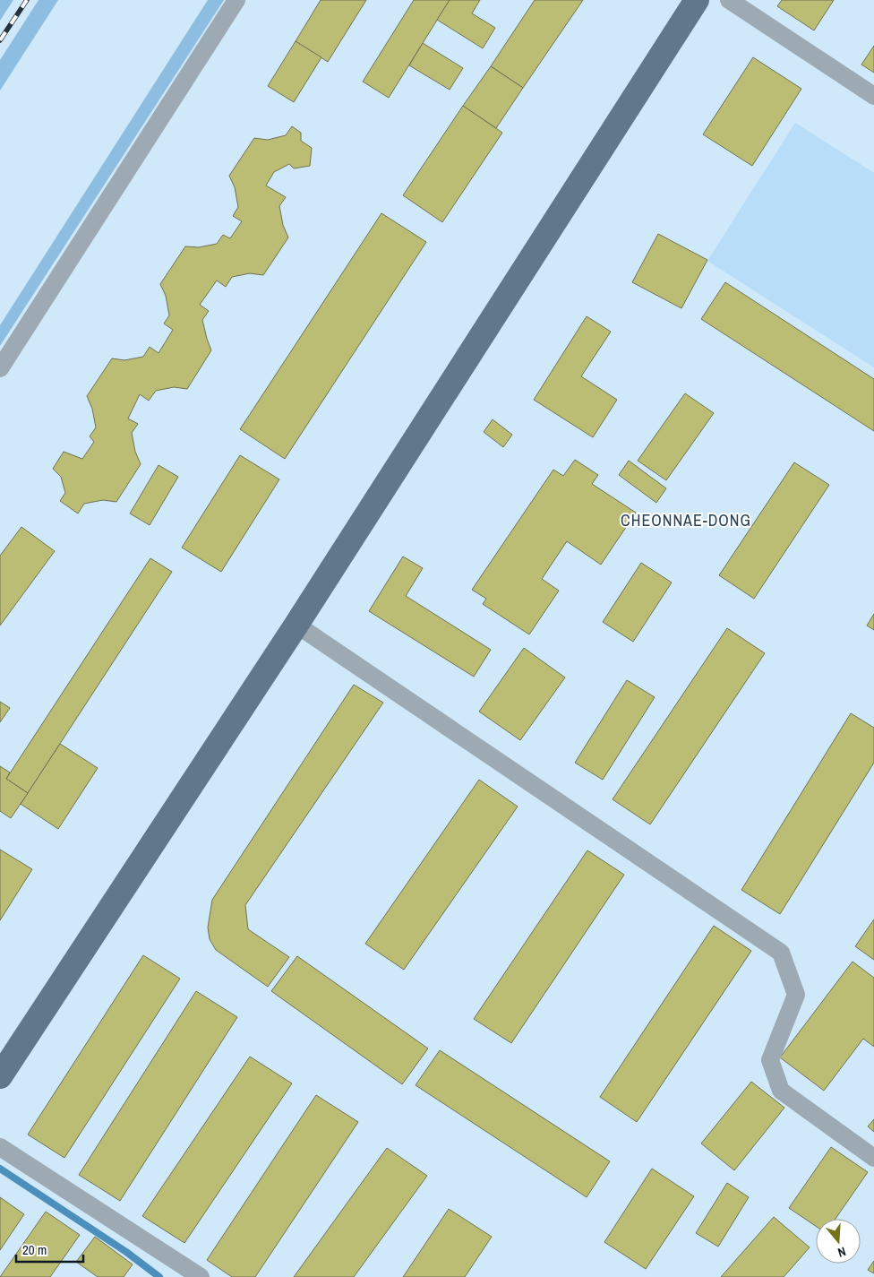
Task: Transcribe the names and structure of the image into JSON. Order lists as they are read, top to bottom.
{
  "districts": ["CHEONNAE-DONG"],
  "scale_bar": "20 m",
  "north": "bottom"
}
